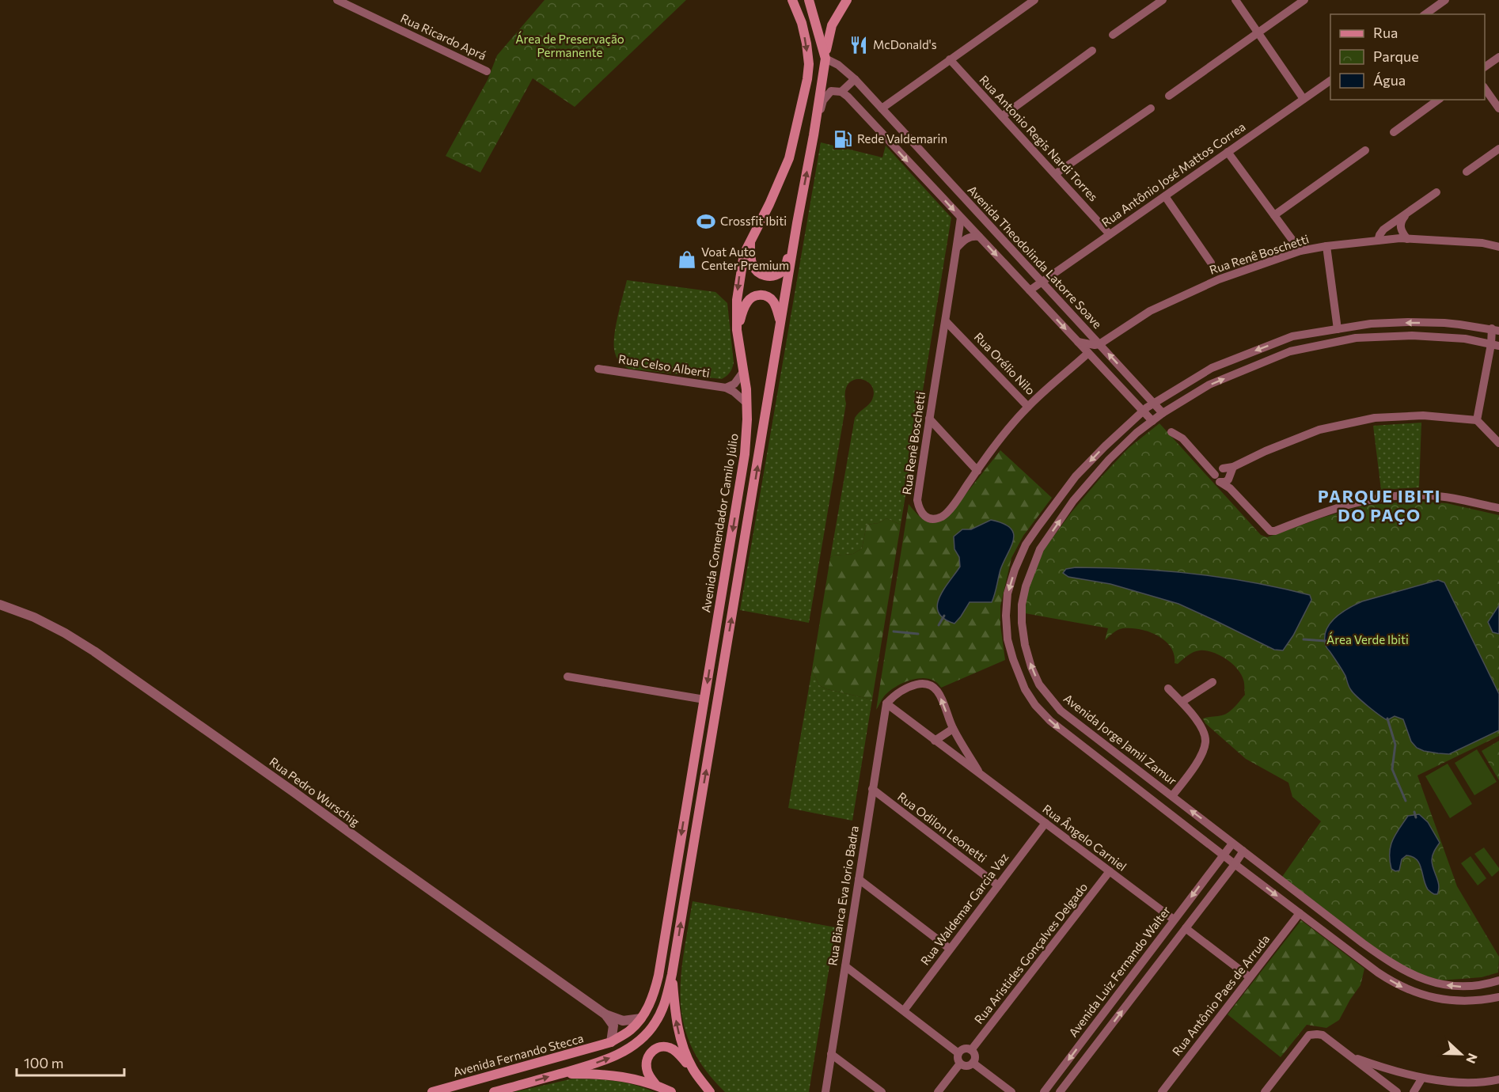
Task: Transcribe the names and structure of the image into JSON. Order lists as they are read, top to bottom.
{
  "streets": {
    "main road": ["Avenida Comendador Camilo Júlio", "Avenida Fernando Stecca"],
    "street": [
      "Rua Ricardo Aprá",
      "Rua Antonio Regis Nardi Torres",
      "Rua Antônio José Mattos Correa",
      "Rua Renê Boschetti",
      "Avenida Theodolinda Latorre Soave",
      "Rua Orélio Nilo",
      "Rua Celso Alberti",
      "Avenida Jorge Jamil Zamur",
      "Rua Pedro Wurschig",
      "Rua Odilon Leonetti",
      "Rua Ângelo Carniel",
      "Rua Bianca Eva Iorio Badra",
      "Rua Waldemar Garcia Vaz",
      "Rua Aristides Gonçalves Delgado",
      "Avenida Luiz Fernando Walter",
      "Rua Antônio Paes de Arruda"
    ]
  },
  "crossings": [
    ["Rua Antonio Regis Nardi Torres", "Rua Antônio José Mattos Correa"],
    ["Rua Antônio José Mattos Correa", "Avenida Theodolinda Latorre Soave"],
    ["Rua Renê Boschetti", "Avenida Theodolinda Latorre Soave"],
    ["Rua Renê Boschetti", "Rua Orélio Nilo"],
    ["Avenida Theodolinda Latorre Soave", "Avenida Jorge Jamil Zamur"],
    ["Rua Celso Alberti", "Avenida Comendador Camilo Júlio"],
    ["Avenida Comendador Camilo Júlio", "Rua Pedro Wurschig"],
    ["Avenida Comendador Camilo Júlio", "Avenida Fernando Stecca"],
    ["Avenida Jorge Jamil Zamur", "Avenida Luiz Fernando Walter"],
    ["Rua Odilon Leonetti", "Rua Bianca Eva Iorio Badra"],
    ["Rua Odilon Leonetti", "Rua Waldemar Garcia Vaz"],
    ["Rua Ângelo Carniel", "Rua Bianca Eva Iorio Badra"],
    ["Rua Ângelo Carniel", "Rua Waldemar Garcia Vaz"],
    ["Rua Ângelo Carniel", "Rua Aristides Gonçalves Delgado"],
    ["Rua Ângelo Carniel", "Avenida Luiz Fernando Walter"]
  ],
  "districts": ["PARQUE IBITI DO PAÇO"],
  "parks": ["Área de Preservação Permanente", "Área Verde Ibiti"],
  "places": {
    "restaurant": ["McDonald's"],
    "fuel station": ["Rede Valdemarin"],
    "sports": ["Crossfit Ibiti"],
    "shop": ["Voat Auto Center Premium"]
  },
  "legend": ["Rua", "Parque", "Água"],
  "scale_bar": "100 m",
  "north": "right"
}
